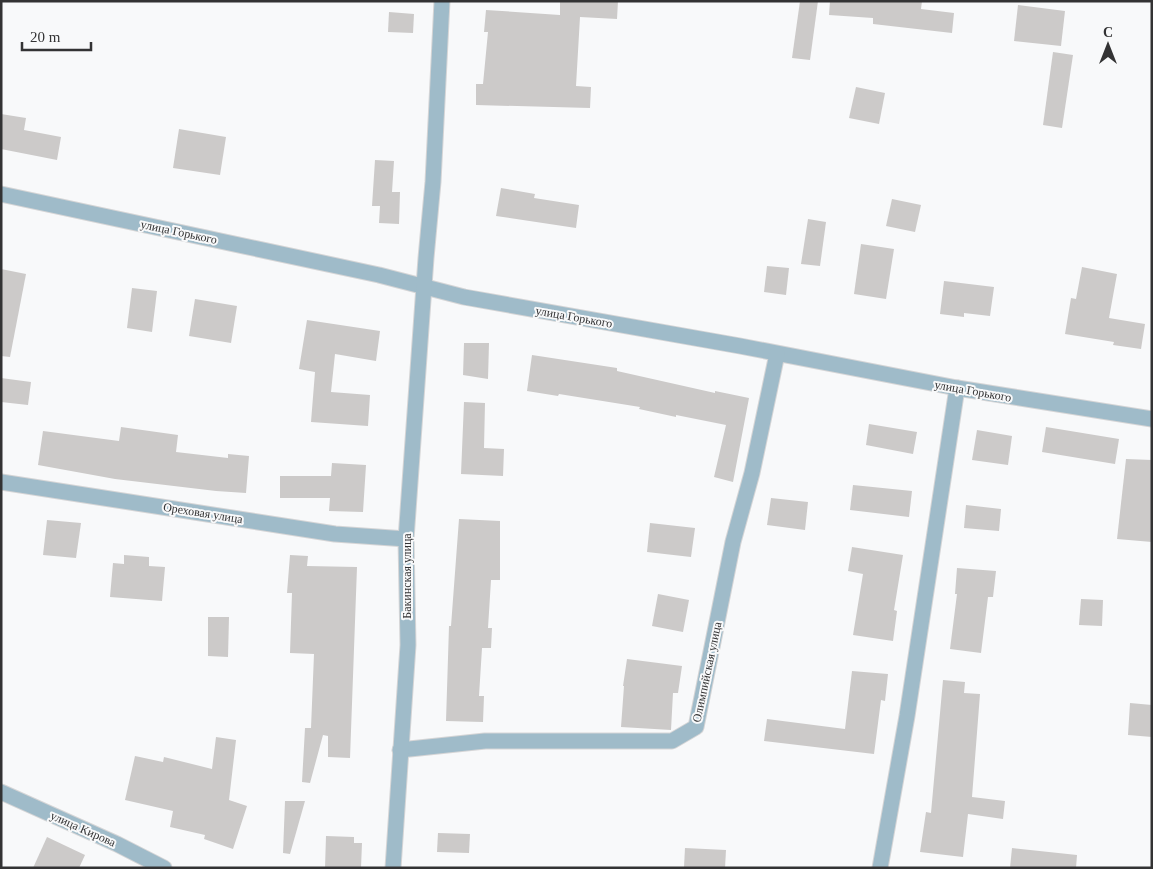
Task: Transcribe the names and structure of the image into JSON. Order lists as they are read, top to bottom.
{
  "streets": {
    "street": [
      "улица Горького",
      "Ореховая улица",
      "Бакинская улица",
      "Олимпийская улица",
      "улица Кирова"
    ]
  },
  "crossings": [
    ["улица Горького", "Бакинская улица"],
    ["улица Горького", "Олимпийская улица"],
    ["Ореховая улица", "Бакинская улица"],
    ["Бакинская улица", "Олимпийская улица"]
  ],
  "scale_bar": "20 m",
  "north": "top"
}
